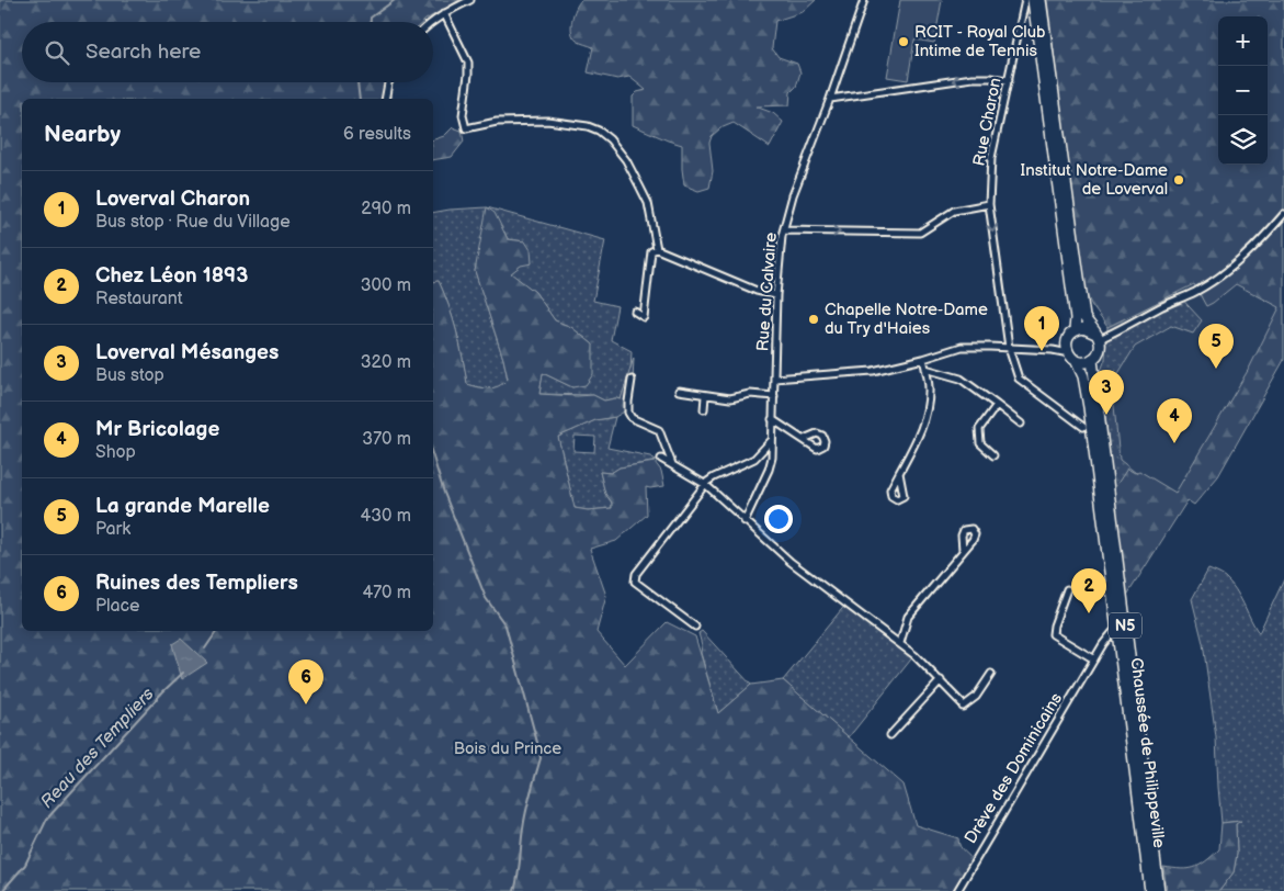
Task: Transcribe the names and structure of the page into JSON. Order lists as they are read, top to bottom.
{
  "streets": {
    "main road": ["N5", "Chaussée de Philippeville"],
    "street": ["Rue Charon", "Rue du Calvaire", "Drève des Dominicains"]
  },
  "crossings": [
    ["N5", "Chaussée de Philippeville"],
    ["Chaussée de Philippeville", "Drève des Dominicains"]
  ],
  "water": ["Reau des Templiers"],
  "parks": ["Bois du Prince"],
  "places": ["RCIT - Royal Club Intime de Tennis", "Institut Notre-Dame de Loverval", "Chapelle Notre-Dame du Try d'Haies"],
  "page": {
    "map_buttons": ["+", "−"],
    "search": "Search here",
    "heading": ["Nearby", "6 results"],
    "list": [
      {
        "mark": "1",
        "name": "Loverval Charon",
        "note": "Bus stop · Rue du Village",
        "value": "290 m"
      },
      {
        "mark": "2",
        "name": "Chez Léon 1893",
        "note": "Restaurant",
        "value": "300 m"
      },
      {
        "mark": "3",
        "name": "Loverval Mésanges",
        "note": "Bus stop",
        "value": "320 m"
      },
      {
        "mark": "4",
        "name": "Mr Bricolage",
        "note": "Shop",
        "value": "370 m"
      },
      {
        "mark": "5",
        "name": "La grande Marelle",
        "note": "Park",
        "value": "430 m"
      },
      {
        "mark": "6",
        "name": "Ruines des Templiers",
        "note": "Place",
        "value": "470 m"
      }
    ],
    "pins": [
      "1",
      "5",
      "3",
      "4",
      "2",
      "6"
    ]
  }
}
